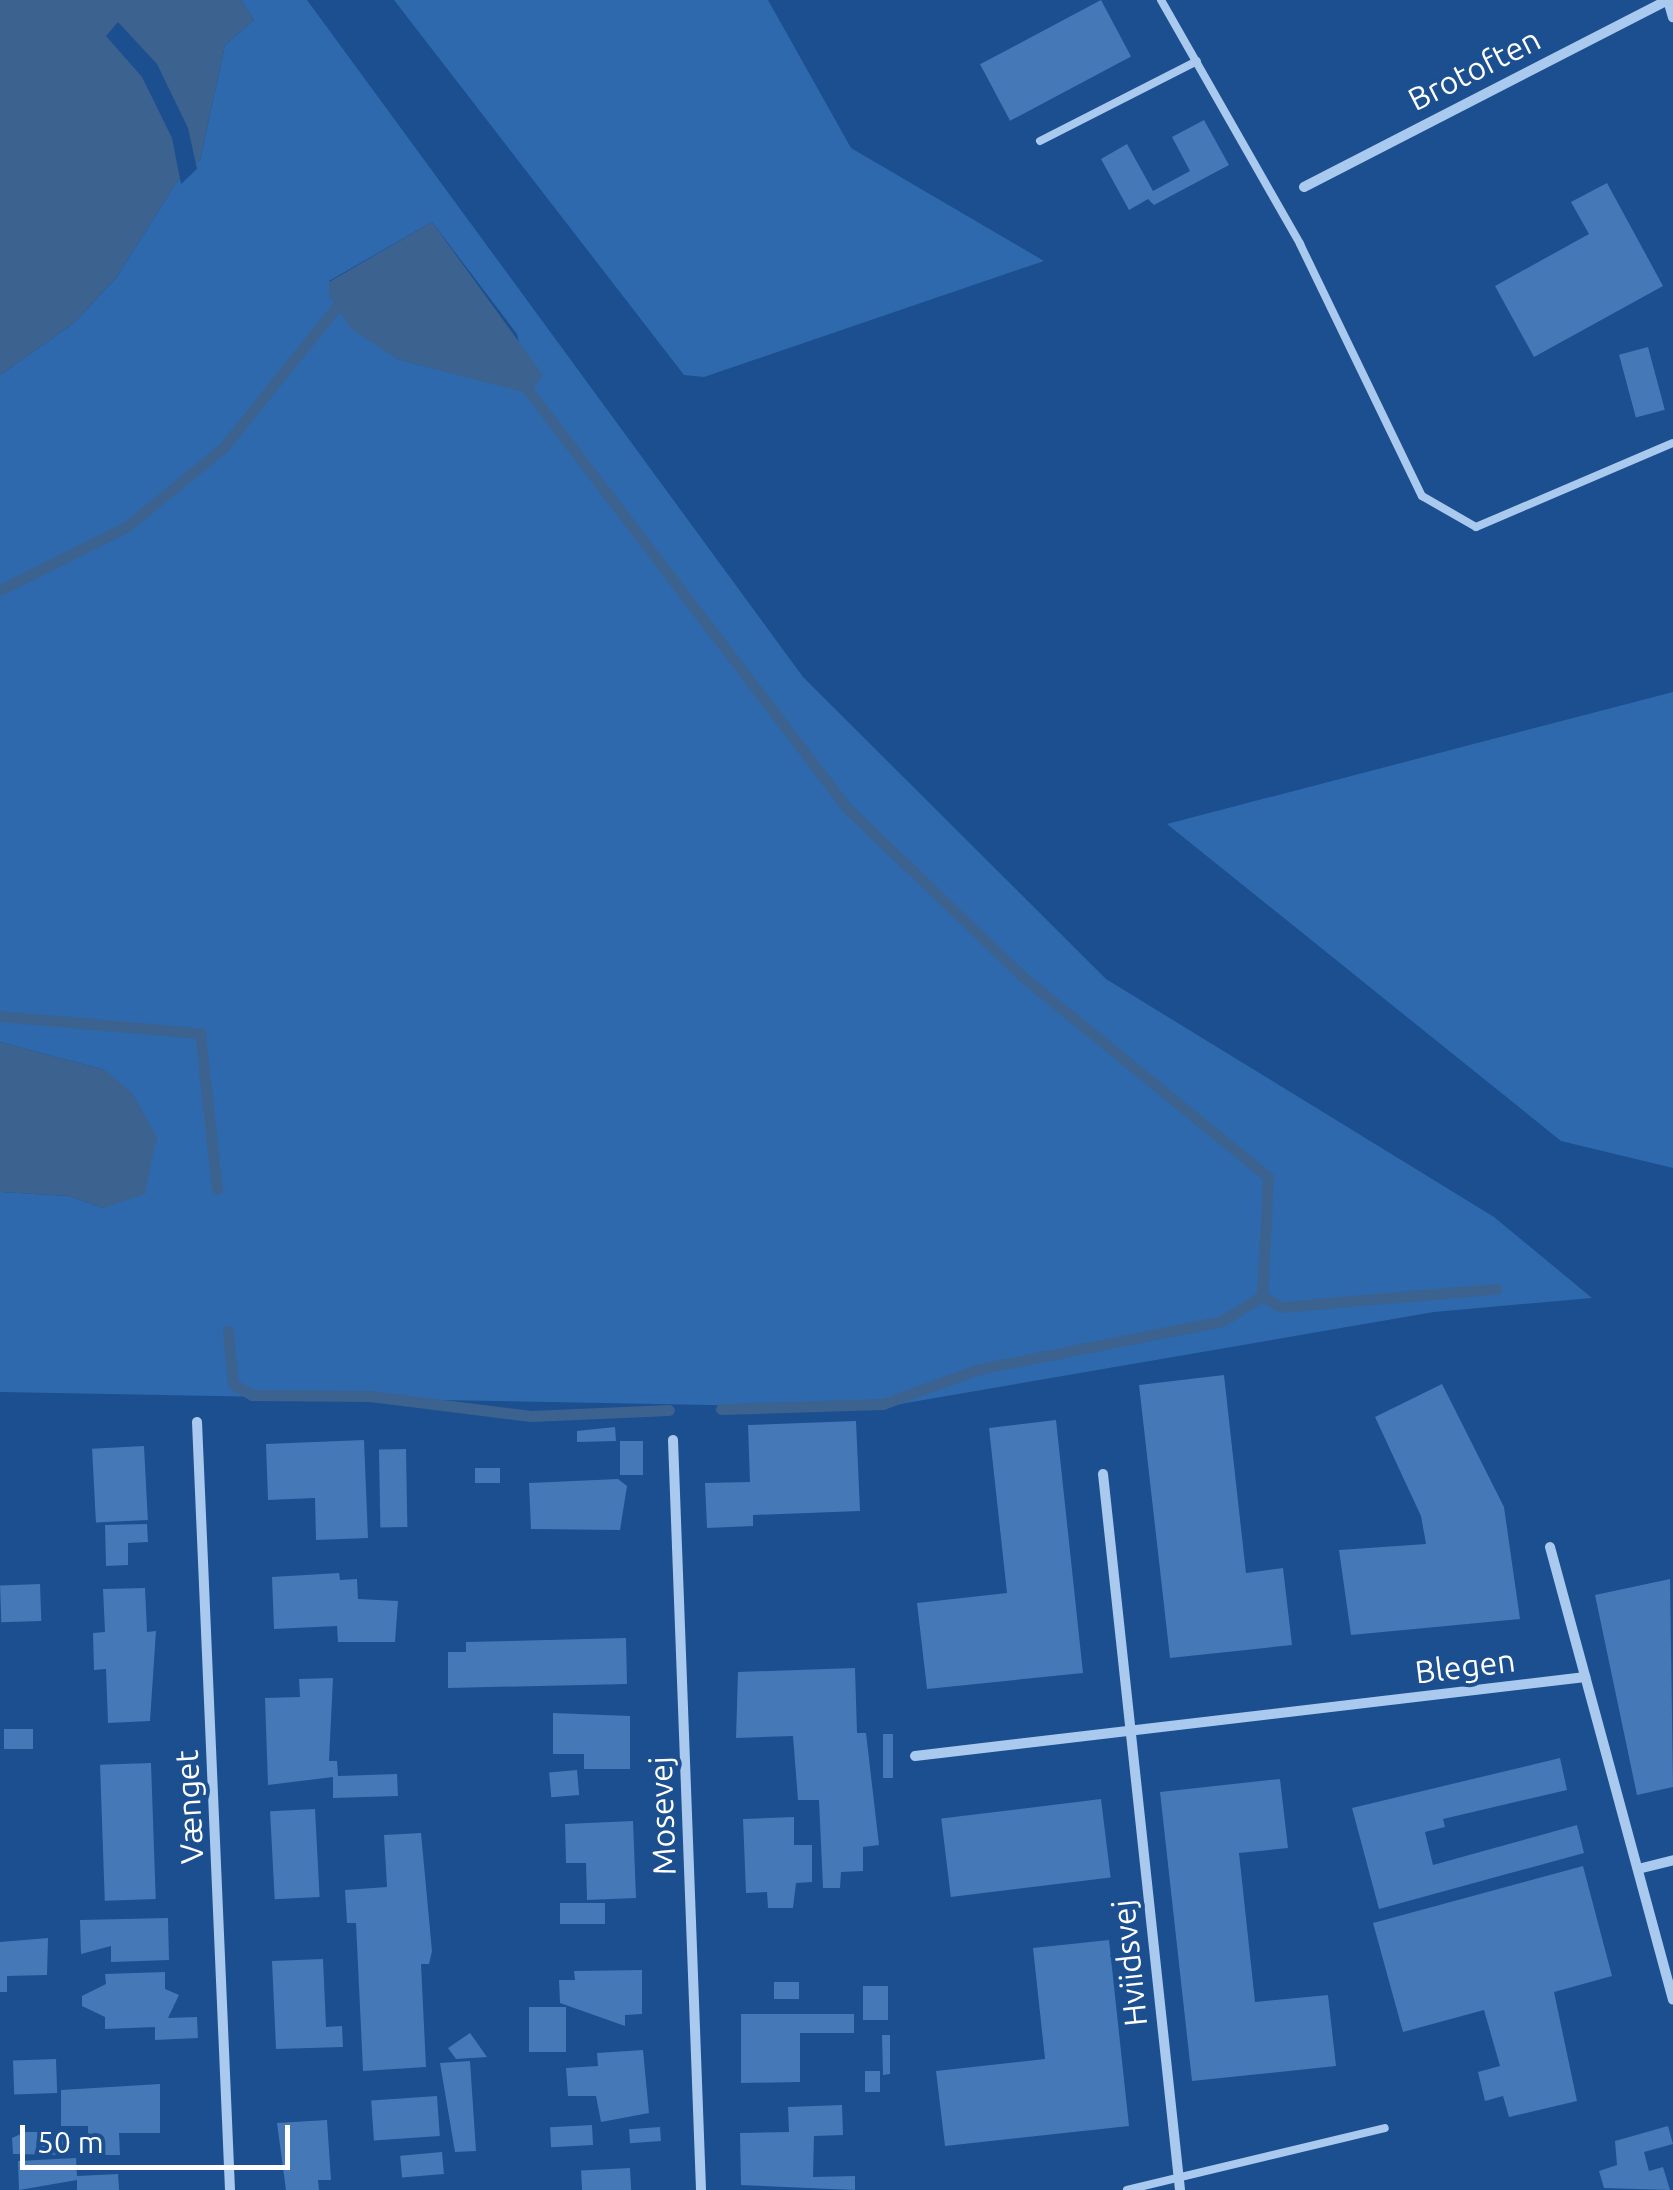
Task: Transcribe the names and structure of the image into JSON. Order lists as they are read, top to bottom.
{
  "streets": {
    "street": [
      "Brotoften",
      "Blegen",
      "Vænget",
      "Mosevej",
      "Hviidsvej"
    ]
  },
  "crossings": [
    ["Blegen", "Hviidsvej"]
  ],
  "scale_bar": "50 m"
}
